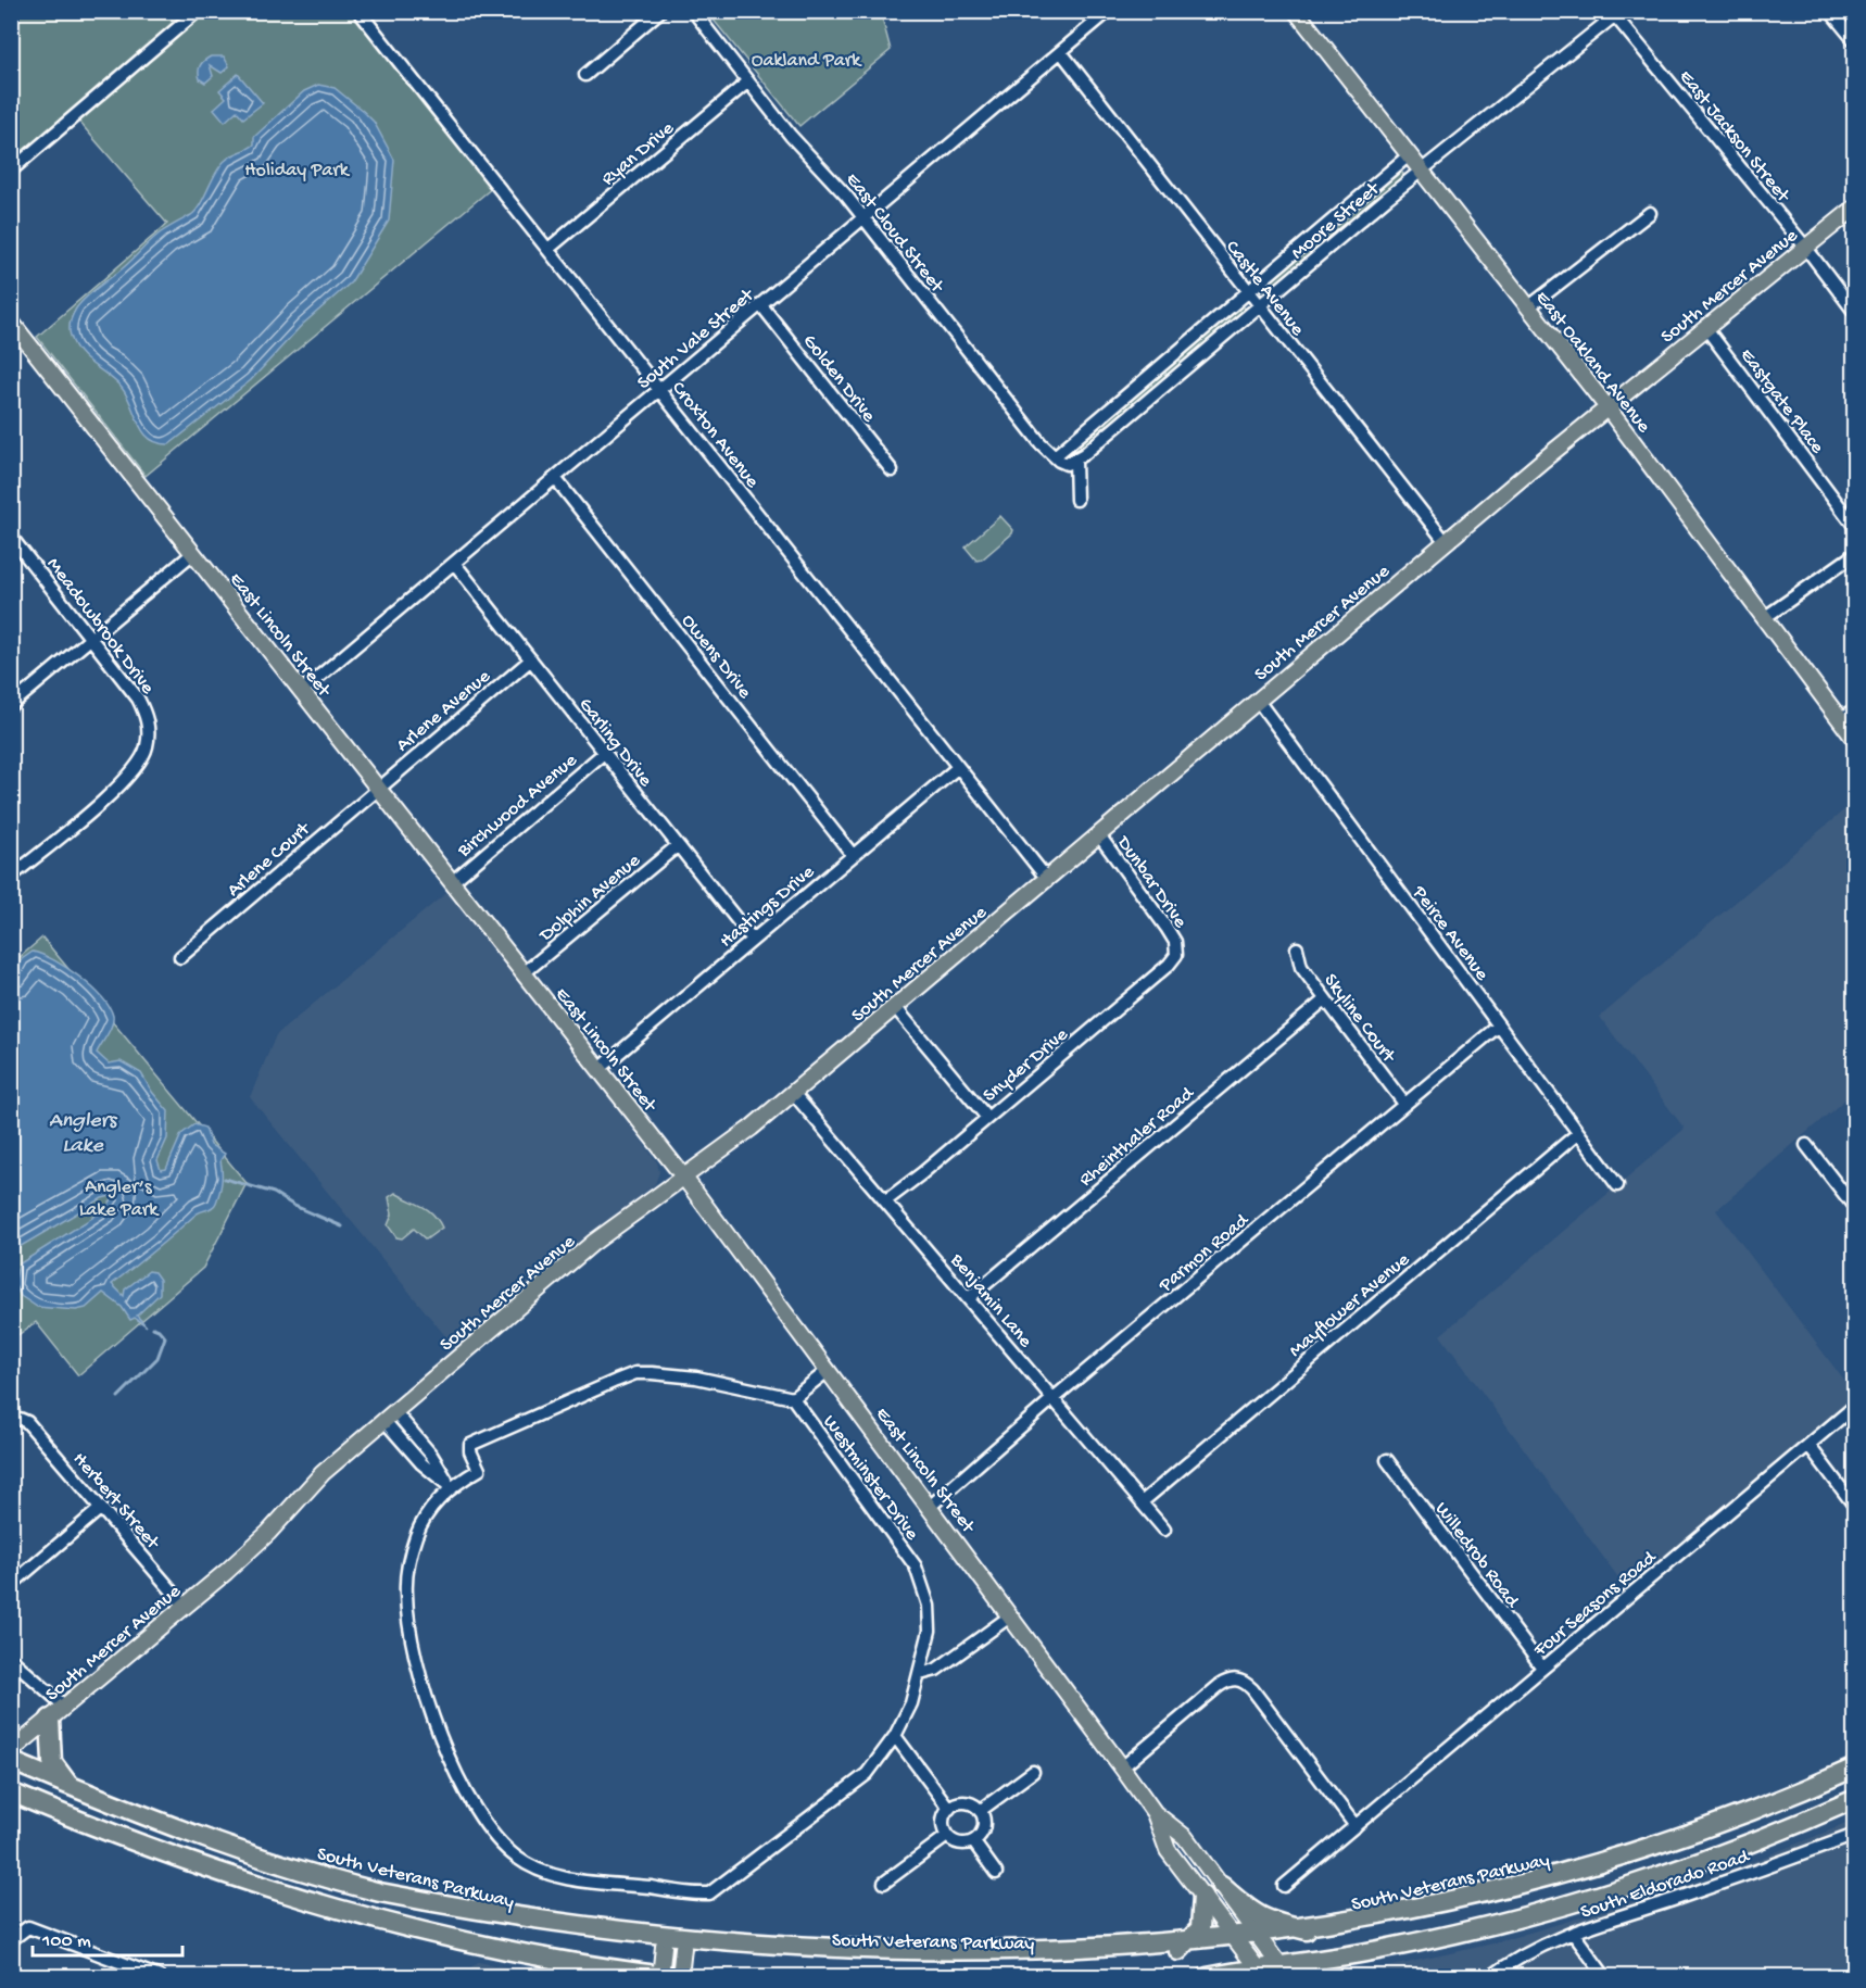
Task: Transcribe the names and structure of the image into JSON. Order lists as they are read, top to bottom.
{
  "streets": {
    "highway": ["South Veterans Parkway"],
    "main road": ["South Mercer Avenue", "East Oakland Avenue", "East Lincoln Street"],
    "street": [
      "East Jackson Street",
      "Ryan Drive",
      "Moore Street",
      "East Cloud Street",
      "Castle Avenue",
      "South Vale Street",
      "Golden Drive",
      "Eastgate Place",
      "Croxton Avenue",
      "Meadowbrook Drive",
      "Owens Drive",
      "Arlene Avenue",
      "Garling Drive",
      "Birchwood Avenue",
      "Arlene Court",
      "Dunbar Drive",
      "Dolphin Avenue",
      "Hastings Drive",
      "Peirce Avenue",
      "Skyline Court",
      "Snyder Drive",
      "Rheinthaler Road",
      "Parmon Road",
      "Benjamin Lane",
      "Mayflower Avenue",
      "Westminster Drive",
      "Herbert Street",
      "Willedrob Road",
      "Four Seasons Road",
      "South Eldorado Road"
    ]
  },
  "crossings": [
    ["East Jackson Street", "Moore Street"],
    ["East Jackson Street", "South Mercer Avenue"],
    ["Ryan Drive", "East Cloud Street"],
    ["Ryan Drive", "Croxton Avenue"],
    ["Moore Street", "East Cloud Street"],
    ["Moore Street", "Castle Avenue"],
    ["Moore Street", "East Oakland Avenue"],
    ["East Cloud Street", "South Vale Street"],
    ["South Mercer Avenue", "Castle Avenue"],
    ["South Mercer Avenue", "East Oakland Avenue"],
    ["South Mercer Avenue", "Eastgate Place"],
    ["South Mercer Avenue", "Croxton Avenue"],
    ["South Mercer Avenue", "East Lincoln Street"],
    ["South Mercer Avenue", "Dunbar Drive"],
    ["South Mercer Avenue", "Peirce Avenue"],
    ["South Mercer Avenue", "Benjamin Lane"],
    ["South Mercer Avenue", "Herbert Street"],
    ["Castle Avenue", "South Vale Street"],
    ["South Vale Street", "Golden Drive"],
    ["South Vale Street", "Croxton Avenue"],
    ["South Vale Street", "East Lincoln Street"],
    ["South Vale Street", "Owens Drive"],
    ["South Vale Street", "Garling Drive"],
    ["Croxton Avenue", "Hastings Drive"],
    ["East Lincoln Street", "Arlene Avenue"],
    ["East Lincoln Street", "Birchwood Avenue"],
    ["East Lincoln Street", "Arlene Court"],
    ["East Lincoln Street", "Dolphin Avenue"],
    ["East Lincoln Street", "Hastings Drive"],
    ["East Lincoln Street", "Parmon Road"],
    ["East Lincoln Street", "South Veterans Parkway"],
    ["Owens Drive", "Hastings Drive"],
    ["Arlene Avenue", "Garling Drive"],
    ["Arlene Avenue", "Arlene Court"],
    ["Garling Drive", "Birchwood Avenue"],
    ["Garling Drive", "Dolphin Avenue"],
    ["Garling Drive", "Hastings Drive"],
    ["Dunbar Drive", "Snyder Drive"],
    ["Peirce Avenue", "Parmon Road"],
    ["Peirce Avenue", "Mayflower Avenue"],
    ["Skyline Court", "Rheinthaler Road"],
    ["Skyline Court", "Parmon Road"],
    ["Snyder Drive", "Benjamin Lane"],
    ["Rheinthaler Road", "Benjamin Lane"],
    ["Parmon Road", "Benjamin Lane"],
    ["Benjamin Lane", "Mayflower Avenue"],
    ["Willedrob Road", "Four Seasons Road"]
  ],
  "water": ["Anglers Lake"],
  "parks": ["Oakland Park", "Holiday Park", "Angler’s Lake Park"],
  "scale_bar": "100 m"
}
